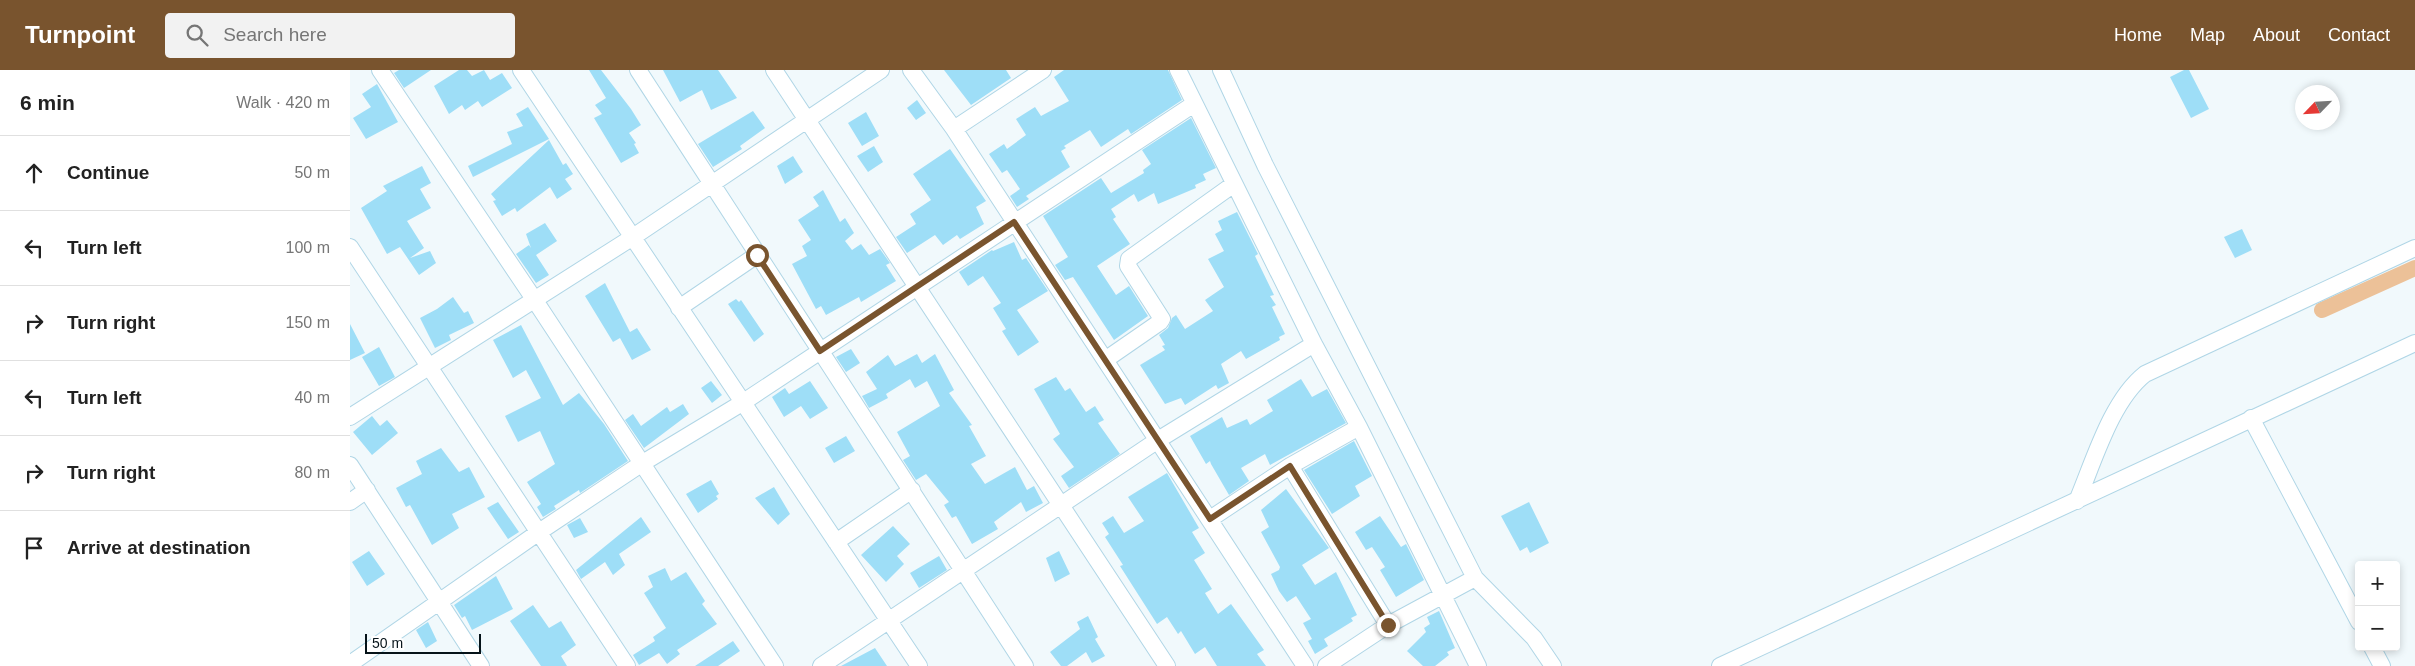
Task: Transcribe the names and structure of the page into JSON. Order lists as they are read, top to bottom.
{
  "scale_bar": "50 m",
  "north": "bottom left",
  "page": {
    "header": "Turnpoint",
    "search": "Search here",
    "nav": [
      "Home",
      "Map",
      "About",
      "Contact"
    ],
    "heading": ["6 min", "Walk · 420 m"],
    "list": [
      ["Continue", "50 m"],
      ["Turn left", "100 m"],
      ["Turn right", "150 m"],
      ["Turn left", "40 m"],
      ["Turn right", "80 m"],
      "Arrive at destination"
    ],
    "map_buttons": ["+", "−"],
    "scale": "50 m"
  }
}
